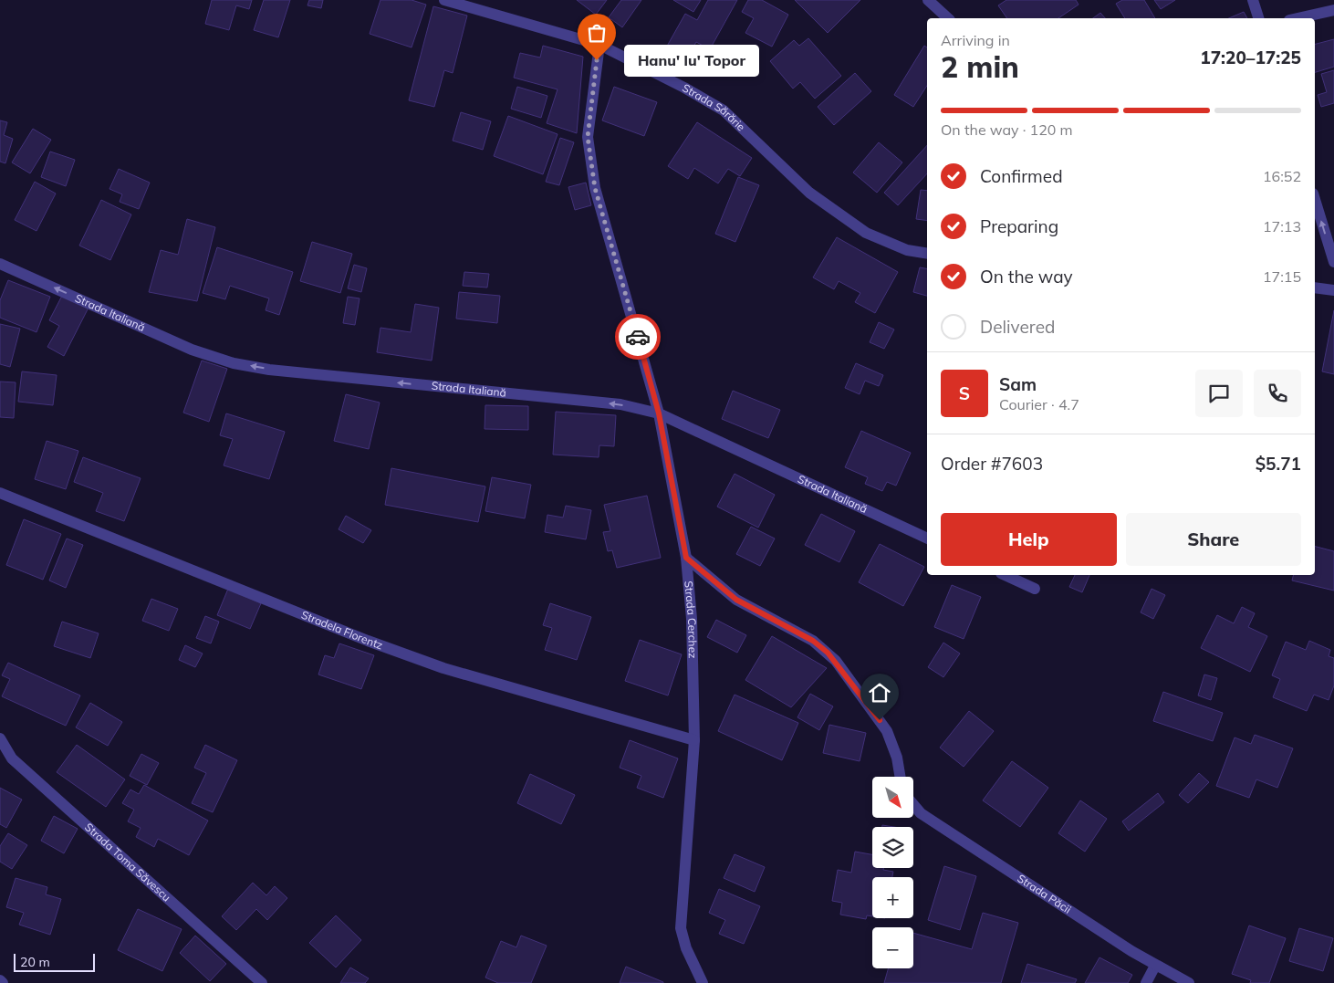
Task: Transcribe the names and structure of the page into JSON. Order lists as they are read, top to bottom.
{
  "streets": {
    "street": [
      "Strada Sărărie",
      "Strada Italiană",
      "Strada Cerchez",
      "Stradela Florentz",
      "Strada Toma Săvescu",
      "Strada Păcii"
    ]
  },
  "crossings": [
    ["Strada Sărărie", "Strada Cerchez"],
    ["Strada Italiană", "Strada Cerchez"],
    ["Strada Cerchez", "Stradela Florentz"]
  ],
  "one_way": ["Strada Italiană"],
  "places": ["Hanu' lu' Topor"],
  "scale_bar": "20 m",
  "north": "bottom right",
  "page": {
    "heading": ["2 min", "Arriving in", "17:20–17:25"],
    "panel": [
      "Sam",
      "Courier · 4.7",
      "Order #7603",
      "$5.71"
    ],
    "bubble": "Hanu' lu' Topor",
    "bar": "On the way · 120 m",
    "list": [
      ["Confirmed", "16:52"],
      ["Preparing", "17:13"],
      ["On the way", "17:15"],
      "Delivered"
    ],
    "round": "S",
    "buttons": ["Help", "Share"],
    "map_buttons": ["+", "−"],
    "scale": "20 m"
  }
}
